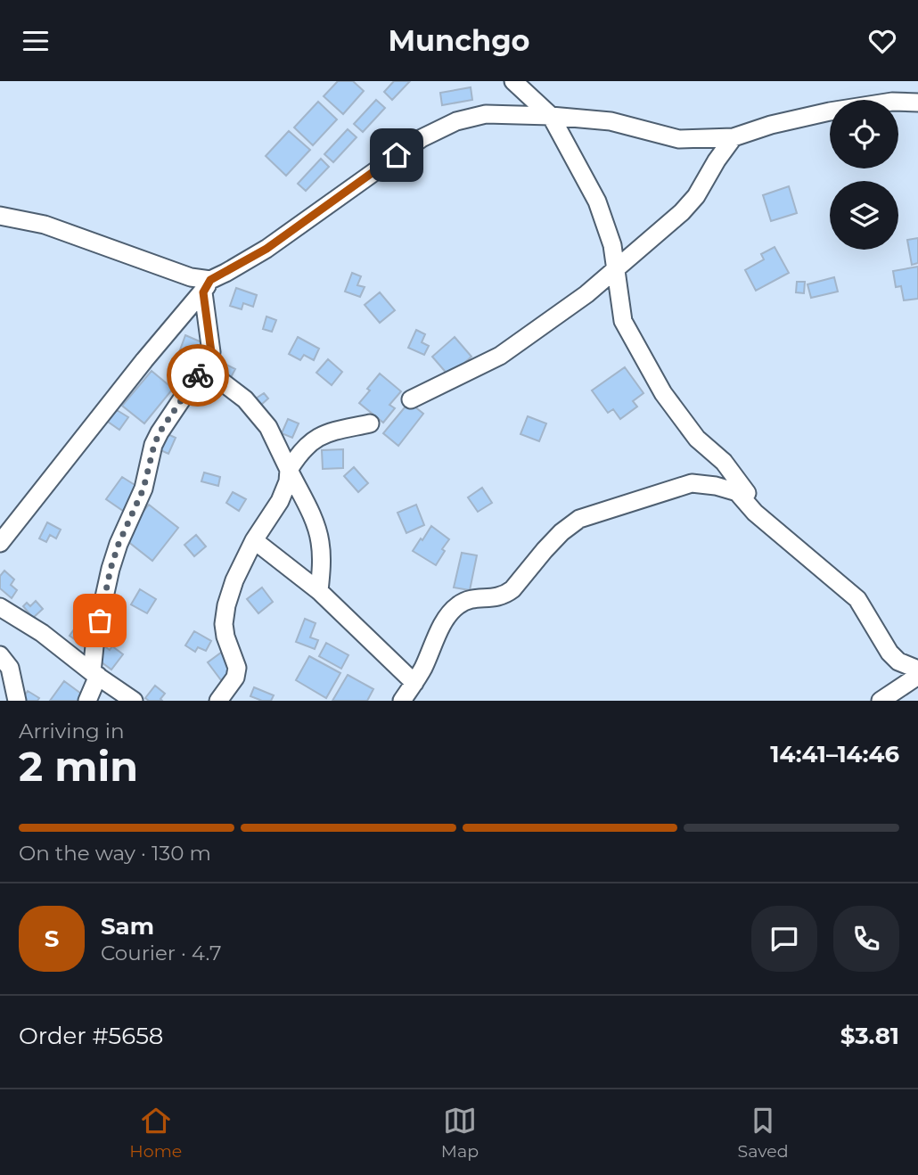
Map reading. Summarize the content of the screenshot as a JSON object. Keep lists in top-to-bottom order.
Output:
{
  "page": {
    "header": "Munchgo",
    "heading": ["2 min", "Arriving in", "14:41–14:46"],
    "panel": [
      "Sam",
      "Courier · 4.7",
      "Order #5658",
      "$3.81"
    ],
    "bar": "On the way · 130 m",
    "round": "S",
    "tabs": ["Home", "Map", "Saved"]
  }
}
